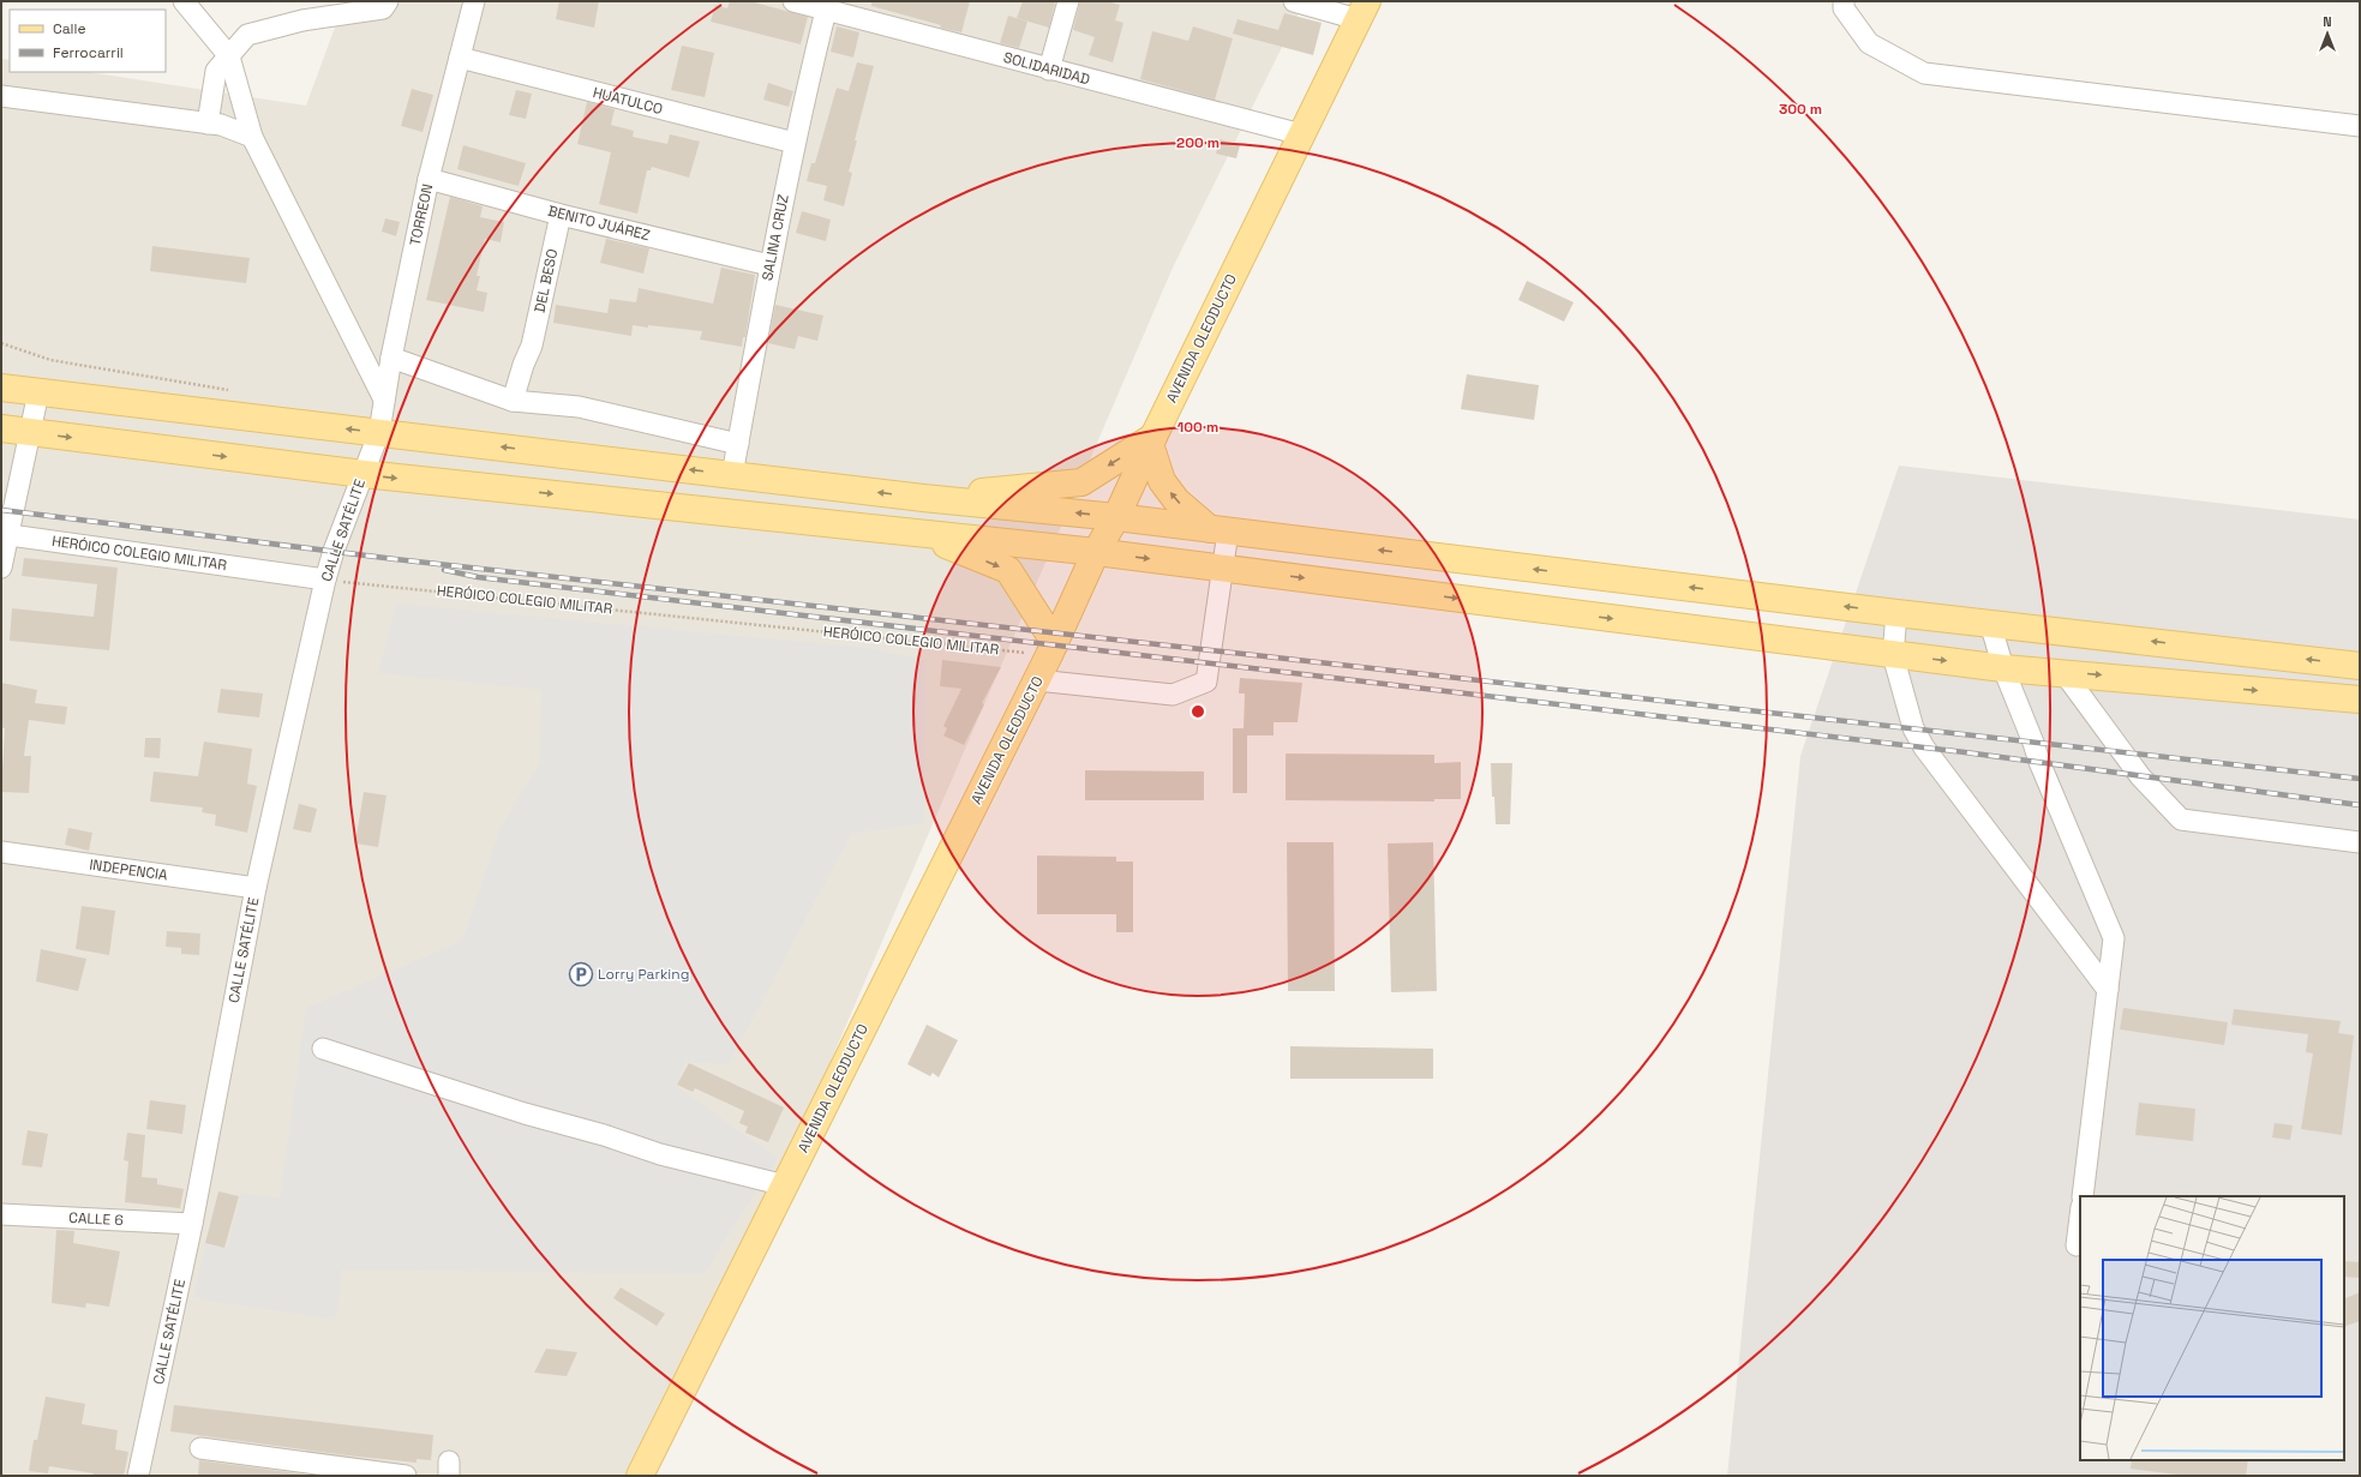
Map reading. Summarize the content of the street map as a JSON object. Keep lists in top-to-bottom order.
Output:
{
  "streets": {
    "main road": ["AVENIDA OLEODUCTO"],
    "street": [
      "SOLIDARIDAD",
      "HUATULCO",
      "TORREON",
      "BENITO JUÁREZ",
      "SALINA CRUZ",
      "DEL BESO",
      "CALLE SATÉLITE",
      "HERÓICO COLEGIO MILITAR",
      "INDEPENCIA",
      "CALLE 6"
    ]
  },
  "crossings": [
    ["SOLIDARIDAD", "SALINA CRUZ"],
    ["SOLIDARIDAD", "AVENIDA OLEODUCTO"],
    ["HUATULCO", "TORREON"],
    ["HUATULCO", "SALINA CRUZ"],
    ["TORREON", "BENITO JUÁREZ"],
    ["TORREON", "CALLE SATÉLITE"],
    ["BENITO JUÁREZ", "SALINA CRUZ"],
    ["BENITO JUÁREZ", "DEL BESO"],
    ["AVENIDA OLEODUCTO", "HERÓICO COLEGIO MILITAR"],
    ["CALLE SATÉLITE", "HERÓICO COLEGIO MILITAR"],
    ["CALLE SATÉLITE", "INDEPENCIA"],
    ["CALLE SATÉLITE", "CALLE 6"]
  ],
  "places": {
    "parking": ["Lorry Parking"]
  },
  "legend": ["Calle", "Ferrocarril"],
  "north": "top",
  "rings": ["300 m", "200 m", "100 m"]
}
